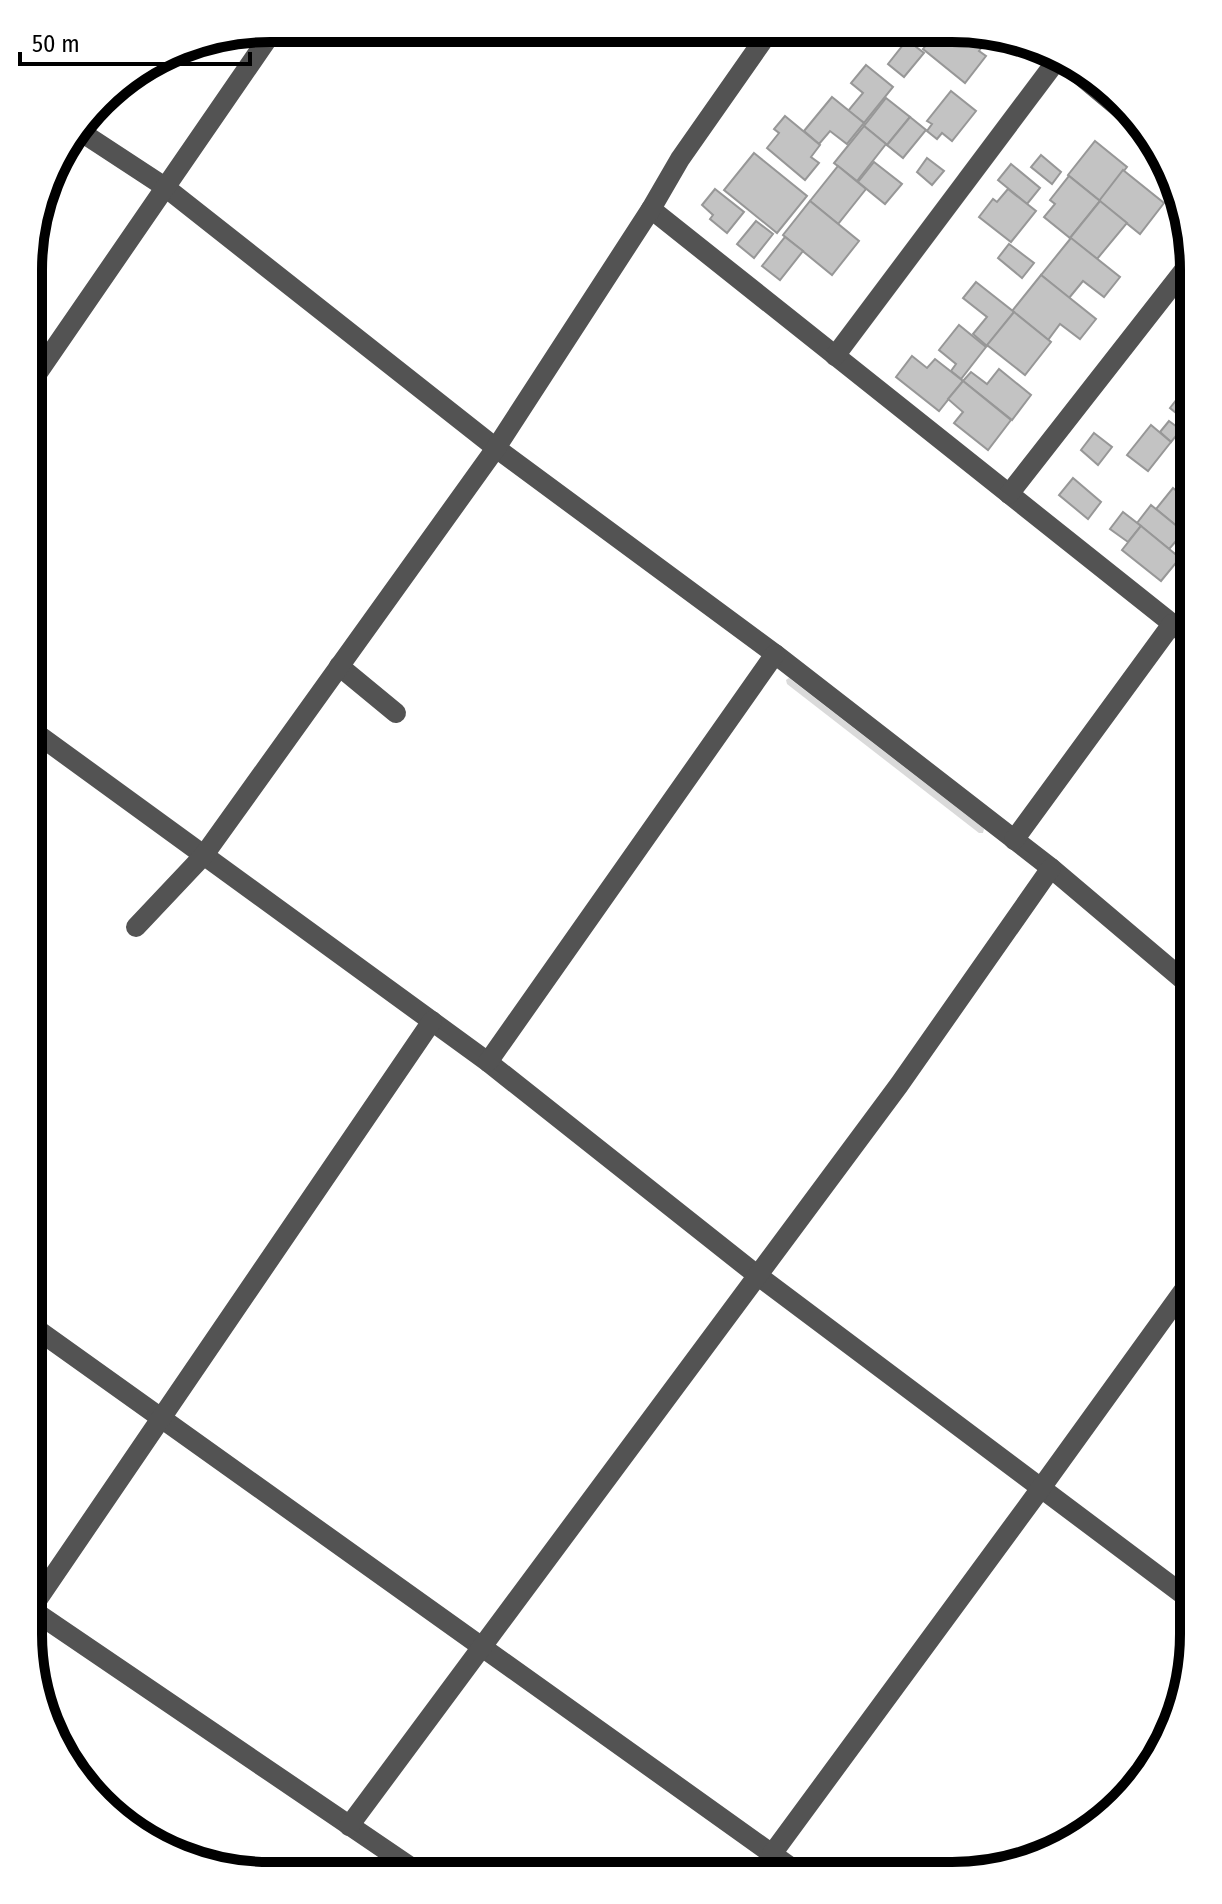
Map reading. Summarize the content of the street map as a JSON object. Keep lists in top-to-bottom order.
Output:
{
  "scale_bar": "50 m"
}
